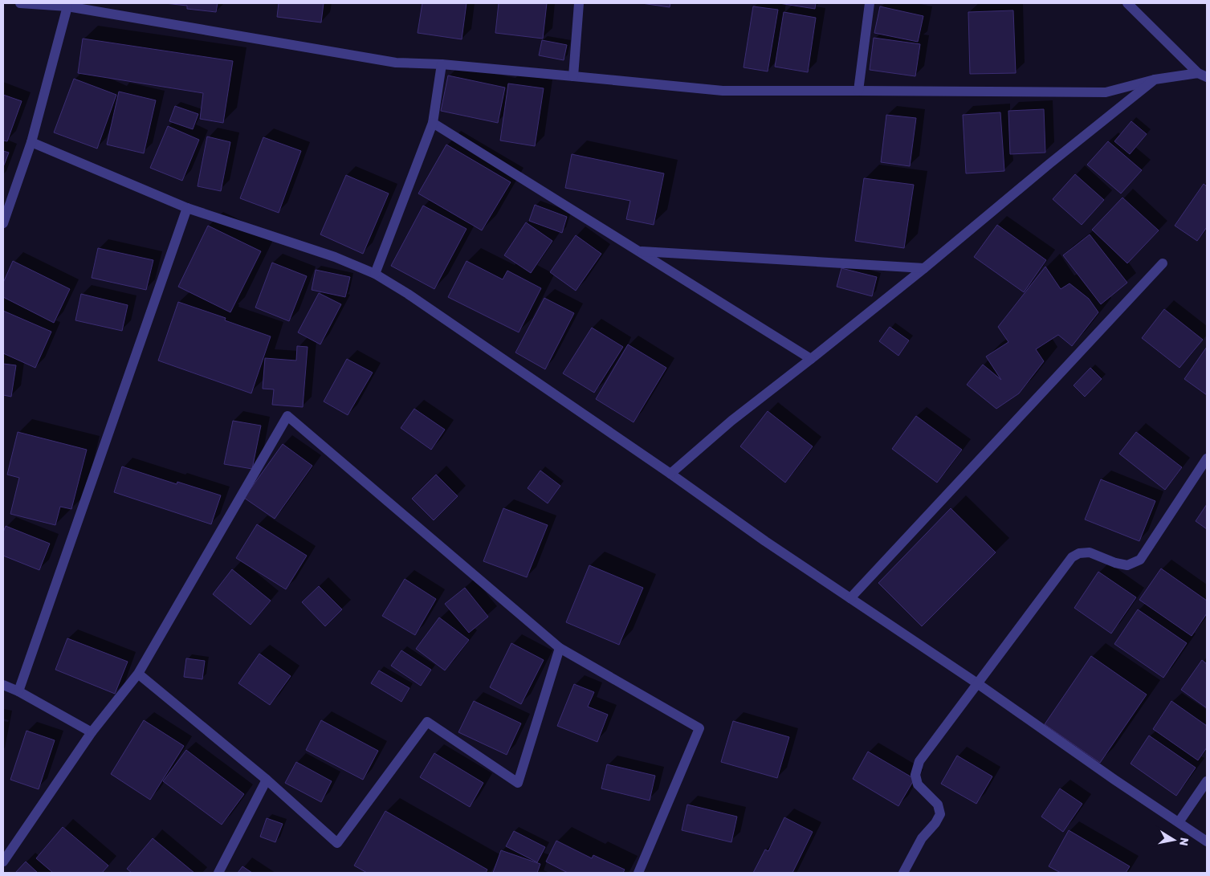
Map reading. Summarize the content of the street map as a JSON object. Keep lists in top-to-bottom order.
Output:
{
  "north": "right"
}
